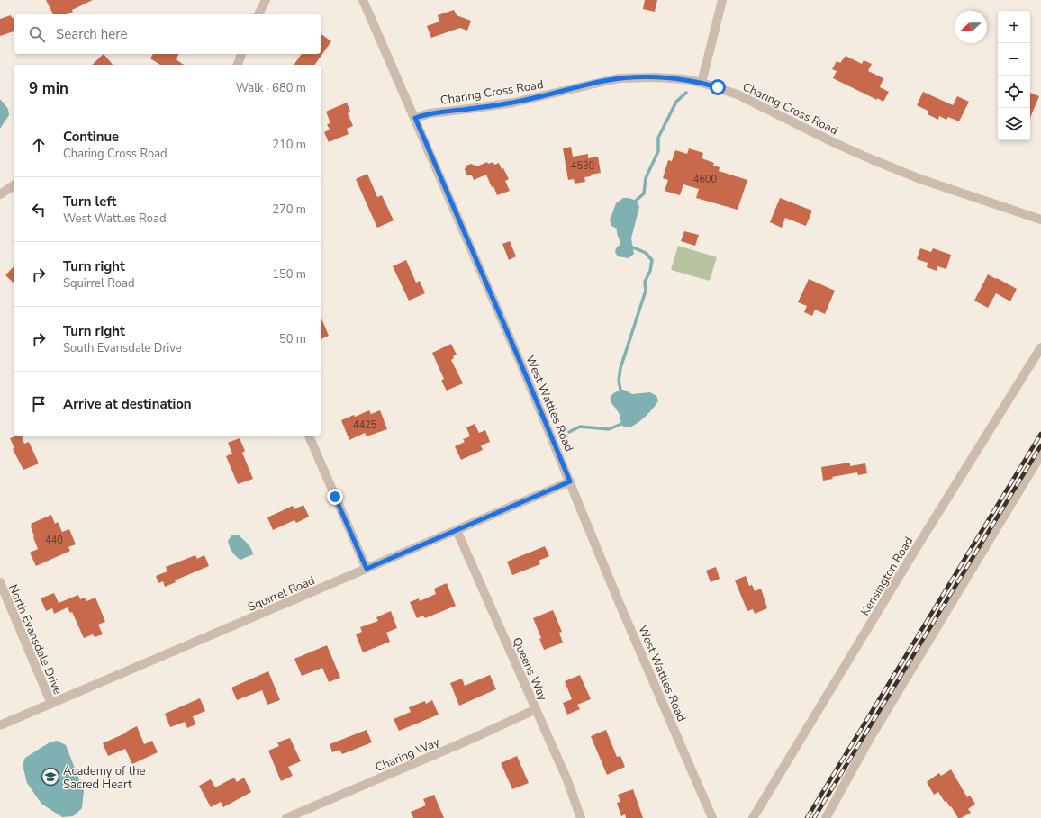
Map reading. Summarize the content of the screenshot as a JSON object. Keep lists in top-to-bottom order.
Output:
{
  "streets": {
    "street": [
      "Charing Cross Road",
      "West Wattles Road",
      "Kensington Road",
      "Squirrel Road",
      "North Evansdale Drive",
      "Queens Way",
      "Charing Way"
    ]
  },
  "crossings": [
    ["Charing Cross Road", "West Wattles Road"],
    ["West Wattles Road", "Squirrel Road"],
    ["Squirrel Road", "North Evansdale Drive"],
    ["Squirrel Road", "Queens Way"],
    ["Queens Way", "Charing Way"]
  ],
  "places": {
    "school or university": ["Academy of the Sacred Heart"]
  },
  "house_numbers": [
    "4530",
    "4600",
    "4425",
    "440"
  ],
  "north": "left",
  "page": {
    "map_buttons": ["+", "−"],
    "search": "Search here",
    "heading": ["9 min", "Walk · 680 m"],
    "list": [
      ["Continue", "Charing Cross Road", "210 m"],
      ["Turn left", "West Wattles Road", "270 m"],
      ["Turn right", "Squirrel Road", "150 m"],
      ["Turn right", "South Evansdale Drive", "50 m"],
      "Arrive at destination"
    ]
  }
}
